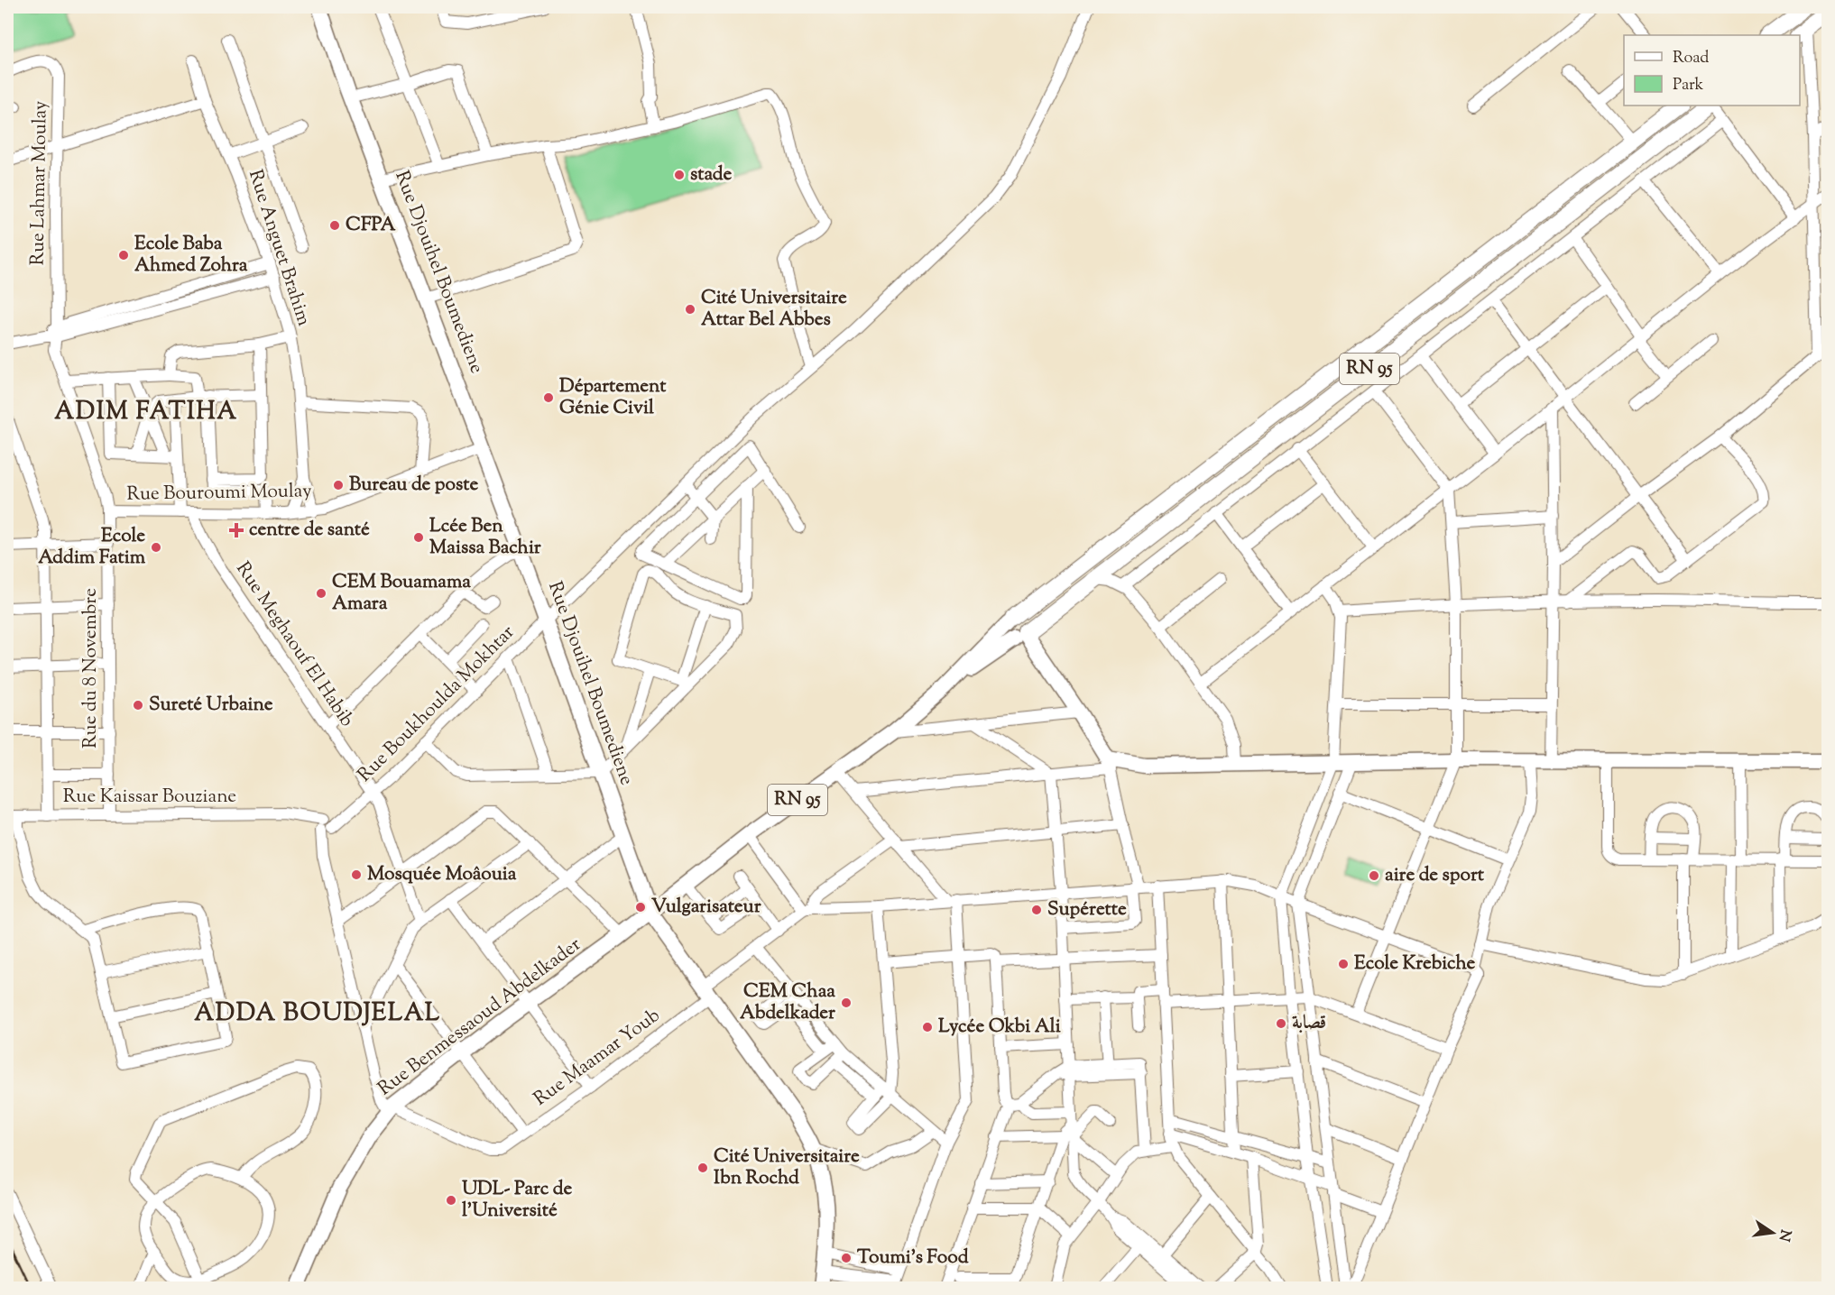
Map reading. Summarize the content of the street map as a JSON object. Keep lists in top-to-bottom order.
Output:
{
  "streets": {
    "highway": ["RN 95"],
    "main road": ["Rue Djouihel Boumediene", "Rue Benmessaoud Abdelkader"],
    "street": [
      "Rue Lahmar Moulay",
      "Rue Anguet Brahim",
      "Rue Bouroumi Moulay",
      "Rue Meghaouf El Habib",
      "Rue du 8 Novembre",
      "Rue Boukhoulda Mokhtar",
      "Rue Kaissar Bouziane",
      "Rue Maamar Youb"
    ]
  },
  "crossings": [
    ["Rue Lahmar Moulay", "Rue du 8 Novembre"],
    ["Rue Djouihel Boumediene", "RN 95"],
    ["Rue Djouihel Boumediene", "Rue Bouroumi Moulay"],
    ["Rue Djouihel Boumediene", "Rue Boukhoulda Mokhtar"],
    ["Rue Djouihel Boumediene", "Rue Benmessaoud Abdelkader"],
    ["Rue Djouihel Boumediene", "Rue Maamar Youb"],
    ["RN 95", "Rue Benmessaoud Abdelkader"],
    ["Rue Bouroumi Moulay", "Rue Meghaouf El Habib"],
    ["Rue Bouroumi Moulay", "Rue du 8 Novembre"],
    ["Rue Meghaouf El Habib", "Rue Boukhoulda Mokhtar"],
    ["Rue du 8 Novembre", "Rue Kaissar Bouziane"],
    ["Rue Boukhoulda Mokhtar", "Rue Kaissar Bouziane"],
    ["Rue Benmessaoud Abdelkader", "Rue Maamar Youb"]
  ],
  "districts": ["ADIM FATIHA", "ADDA BOUDJELAL"],
  "places": {
    "other": [
      "stade",
      "CFPA",
      "Ecole Baba Ahmed Zohra",
      "Cité Universitaire Attar Bel Abbes",
      "Département Génie Civil",
      "Bureau de poste",
      "Lcée Ben Maissa Bachir",
      "Ecole Addim Fatim",
      "CEM Bouamama Amara",
      "Sureté Urbaine",
      "Mosquée Moâouia",
      "aire de sport",
      "Vulgarisateur",
      "Supérette",
      "Ecole Krebiche",
      "CEM Chaa Abdelkader",
      "قصابة",
      "Lycée Okbi Ali",
      "Cité Universitaire Ibn Rochd",
      "UDL- Parc de l'Université",
      "Toumi's Food"
    ],
    "health": ["centre de santé"]
  },
  "legend": ["Road", "Park"],
  "north": "right"
}
